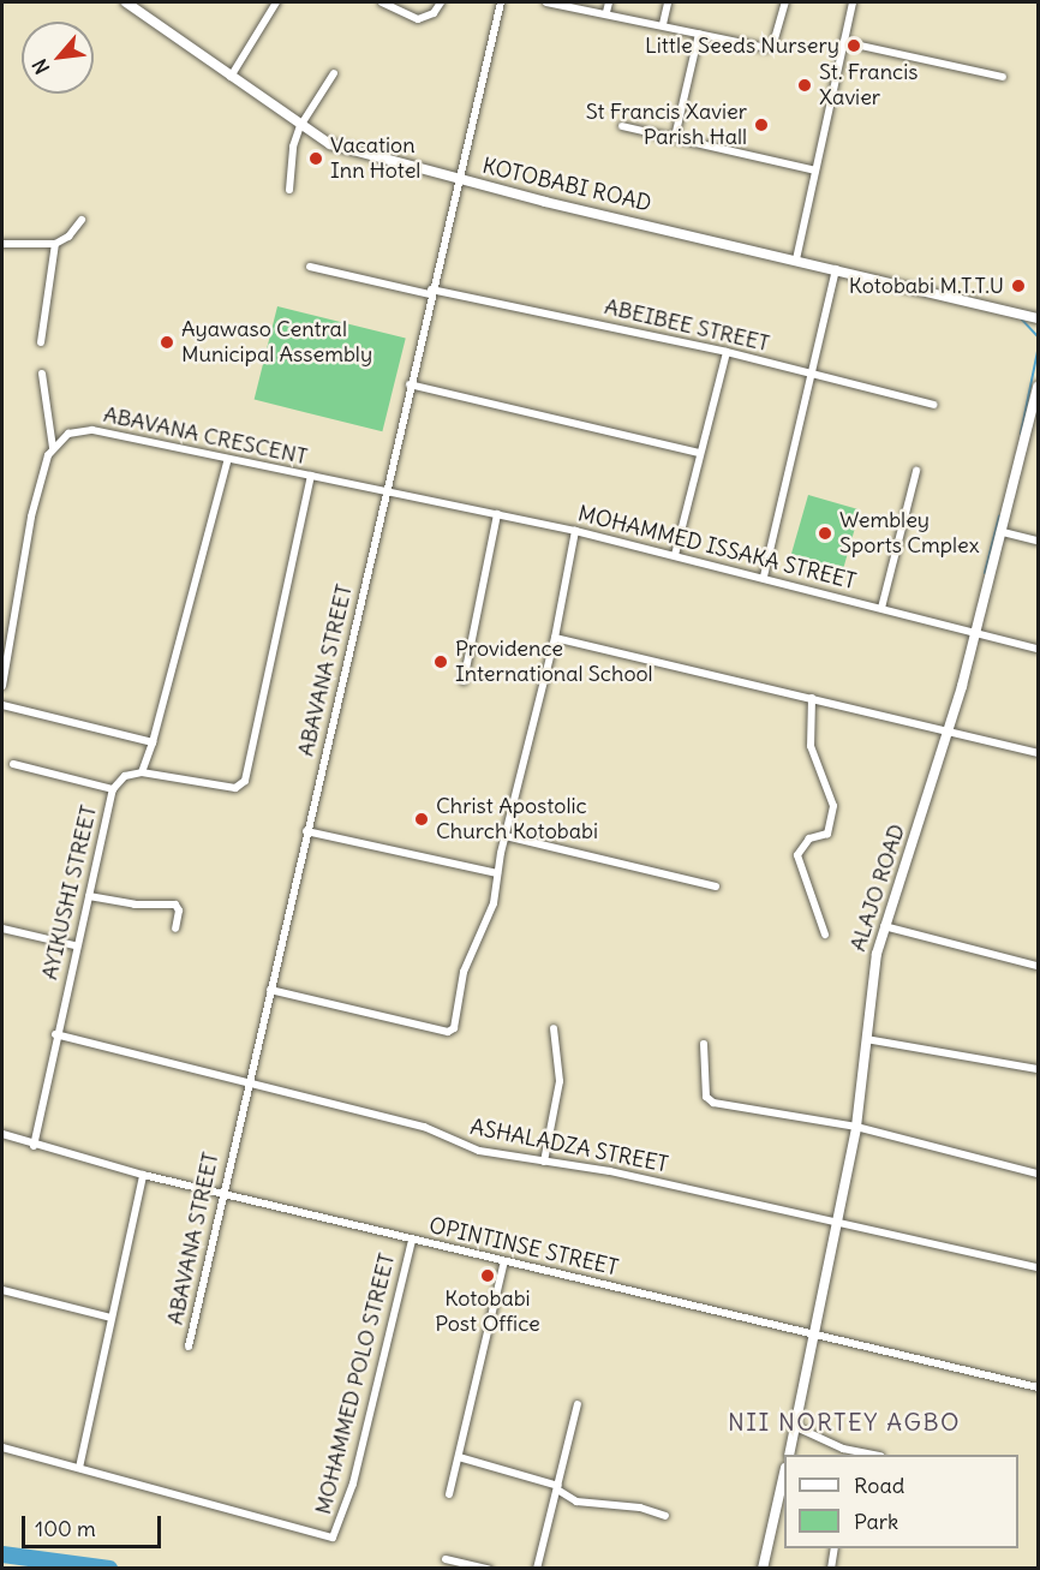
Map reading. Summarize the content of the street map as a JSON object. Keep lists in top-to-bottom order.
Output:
{
  "streets": {
    "street": [
      "KOTOBABI ROAD",
      "ABEIBEE STREET",
      "ABAVANA CRESCENT",
      "MOHAMMED ISSAKA STREET",
      "ABAVANA STREET",
      "ALAJO ROAD",
      "AYIKUSHI STREET",
      "ASHALADZA STREET",
      "OPINTINSE STREET",
      "MOHAMMED POLO STREET"
    ]
  },
  "crossings": [
    ["KOTOBABI ROAD", "ABAVANA STREET"],
    ["ABEIBEE STREET", "ABAVANA STREET"],
    ["ABAVANA CRESCENT", "MOHAMMED ISSAKA STREET"],
    ["ABAVANA CRESCENT", "ABAVANA STREET"],
    ["MOHAMMED ISSAKA STREET", "ABAVANA STREET"],
    ["MOHAMMED ISSAKA STREET", "ALAJO ROAD"],
    ["ABAVANA STREET", "ASHALADZA STREET"],
    ["ABAVANA STREET", "OPINTINSE STREET"],
    ["ALAJO ROAD", "ASHALADZA STREET"],
    ["ALAJO ROAD", "OPINTINSE STREET"],
    ["AYIKUSHI STREET", "ASHALADZA STREET"],
    ["AYIKUSHI STREET", "OPINTINSE STREET"],
    ["OPINTINSE STREET", "MOHAMMED POLO STREET"]
  ],
  "districts": ["NII NORTEY AGBO"],
  "places": [
    "Little Seeds Nursery",
    "St. Francis Xavier",
    "St Francis Xavier Parish Hall",
    "Vacation Inn Hotel",
    "Kotobabi M.T.T.U",
    "Ayawaso Central Municipal Assembly",
    "Wembley Sports Cmplex",
    "Providence International School",
    "Christ Apostolic Church Kotobabi",
    "Kotobabi Post Office"
  ],
  "legend": ["Road", "Park"],
  "scale_bar": "100 m",
  "north": "bottom left"
}
